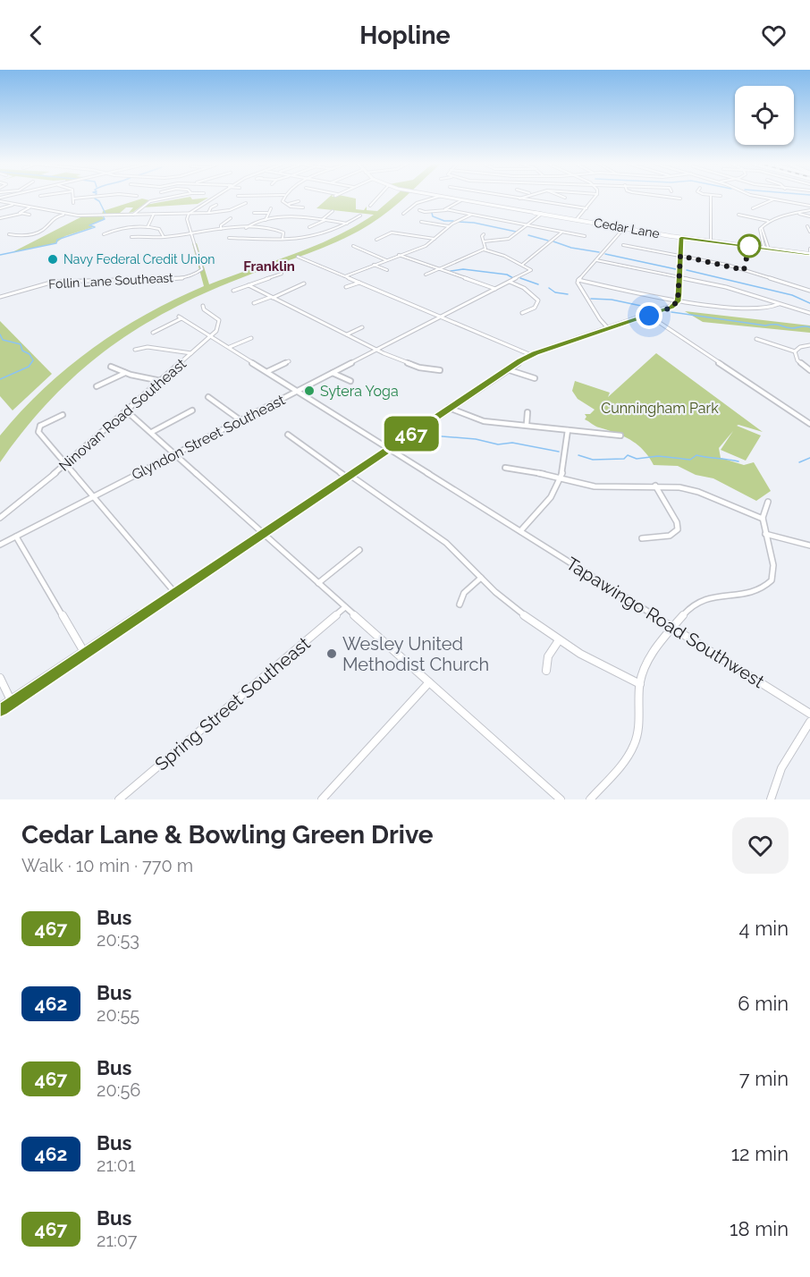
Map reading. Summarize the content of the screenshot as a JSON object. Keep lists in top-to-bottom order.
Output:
{
  "streets": {
    "main road": ["Cedar Lane"],
    "street": [
      "Follin Lane Southeast",
      "Ninovan Road Southeast",
      "Glyndon Street Southeast",
      "Tapawingo Road Southwest",
      "Spring Street Southeast"
    ]
  },
  "crossings": [
    ["Ninovan Road Southeast", "Tapawingo Road Southwest"],
    ["Glyndon Street Southeast", "Tapawingo Road Southwest"]
  ],
  "districts": ["Franklin"],
  "parks": ["Cunningham Park"],
  "places": ["Navy Federal Credit Union", "Sytera Yoga", "Wesley United Methodist Church"],
  "lines": ["bus line 467"],
  "page": {
    "header": "Hopline",
    "on_map": "467",
    "heading": ["Cedar Lane & Bowling Green Drive", "Walk · 10 min · 770 m"],
    "list": [
      {
        "mark": "467",
        "name": "Bus",
        "note": "20:53",
        "value": "4 min"
      },
      {
        "mark": "462",
        "name": "Bus",
        "note": "20:55",
        "value": "6 min"
      },
      {
        "mark": "467",
        "name": "Bus",
        "note": "20:56",
        "value": "7 min"
      },
      {
        "mark": "462",
        "name": "Bus",
        "note": "21:01",
        "value": "12 min"
      },
      {
        "mark": "467",
        "name": "Bus",
        "note": "21:07",
        "value": "18 min"
      }
    ]
  }
}
